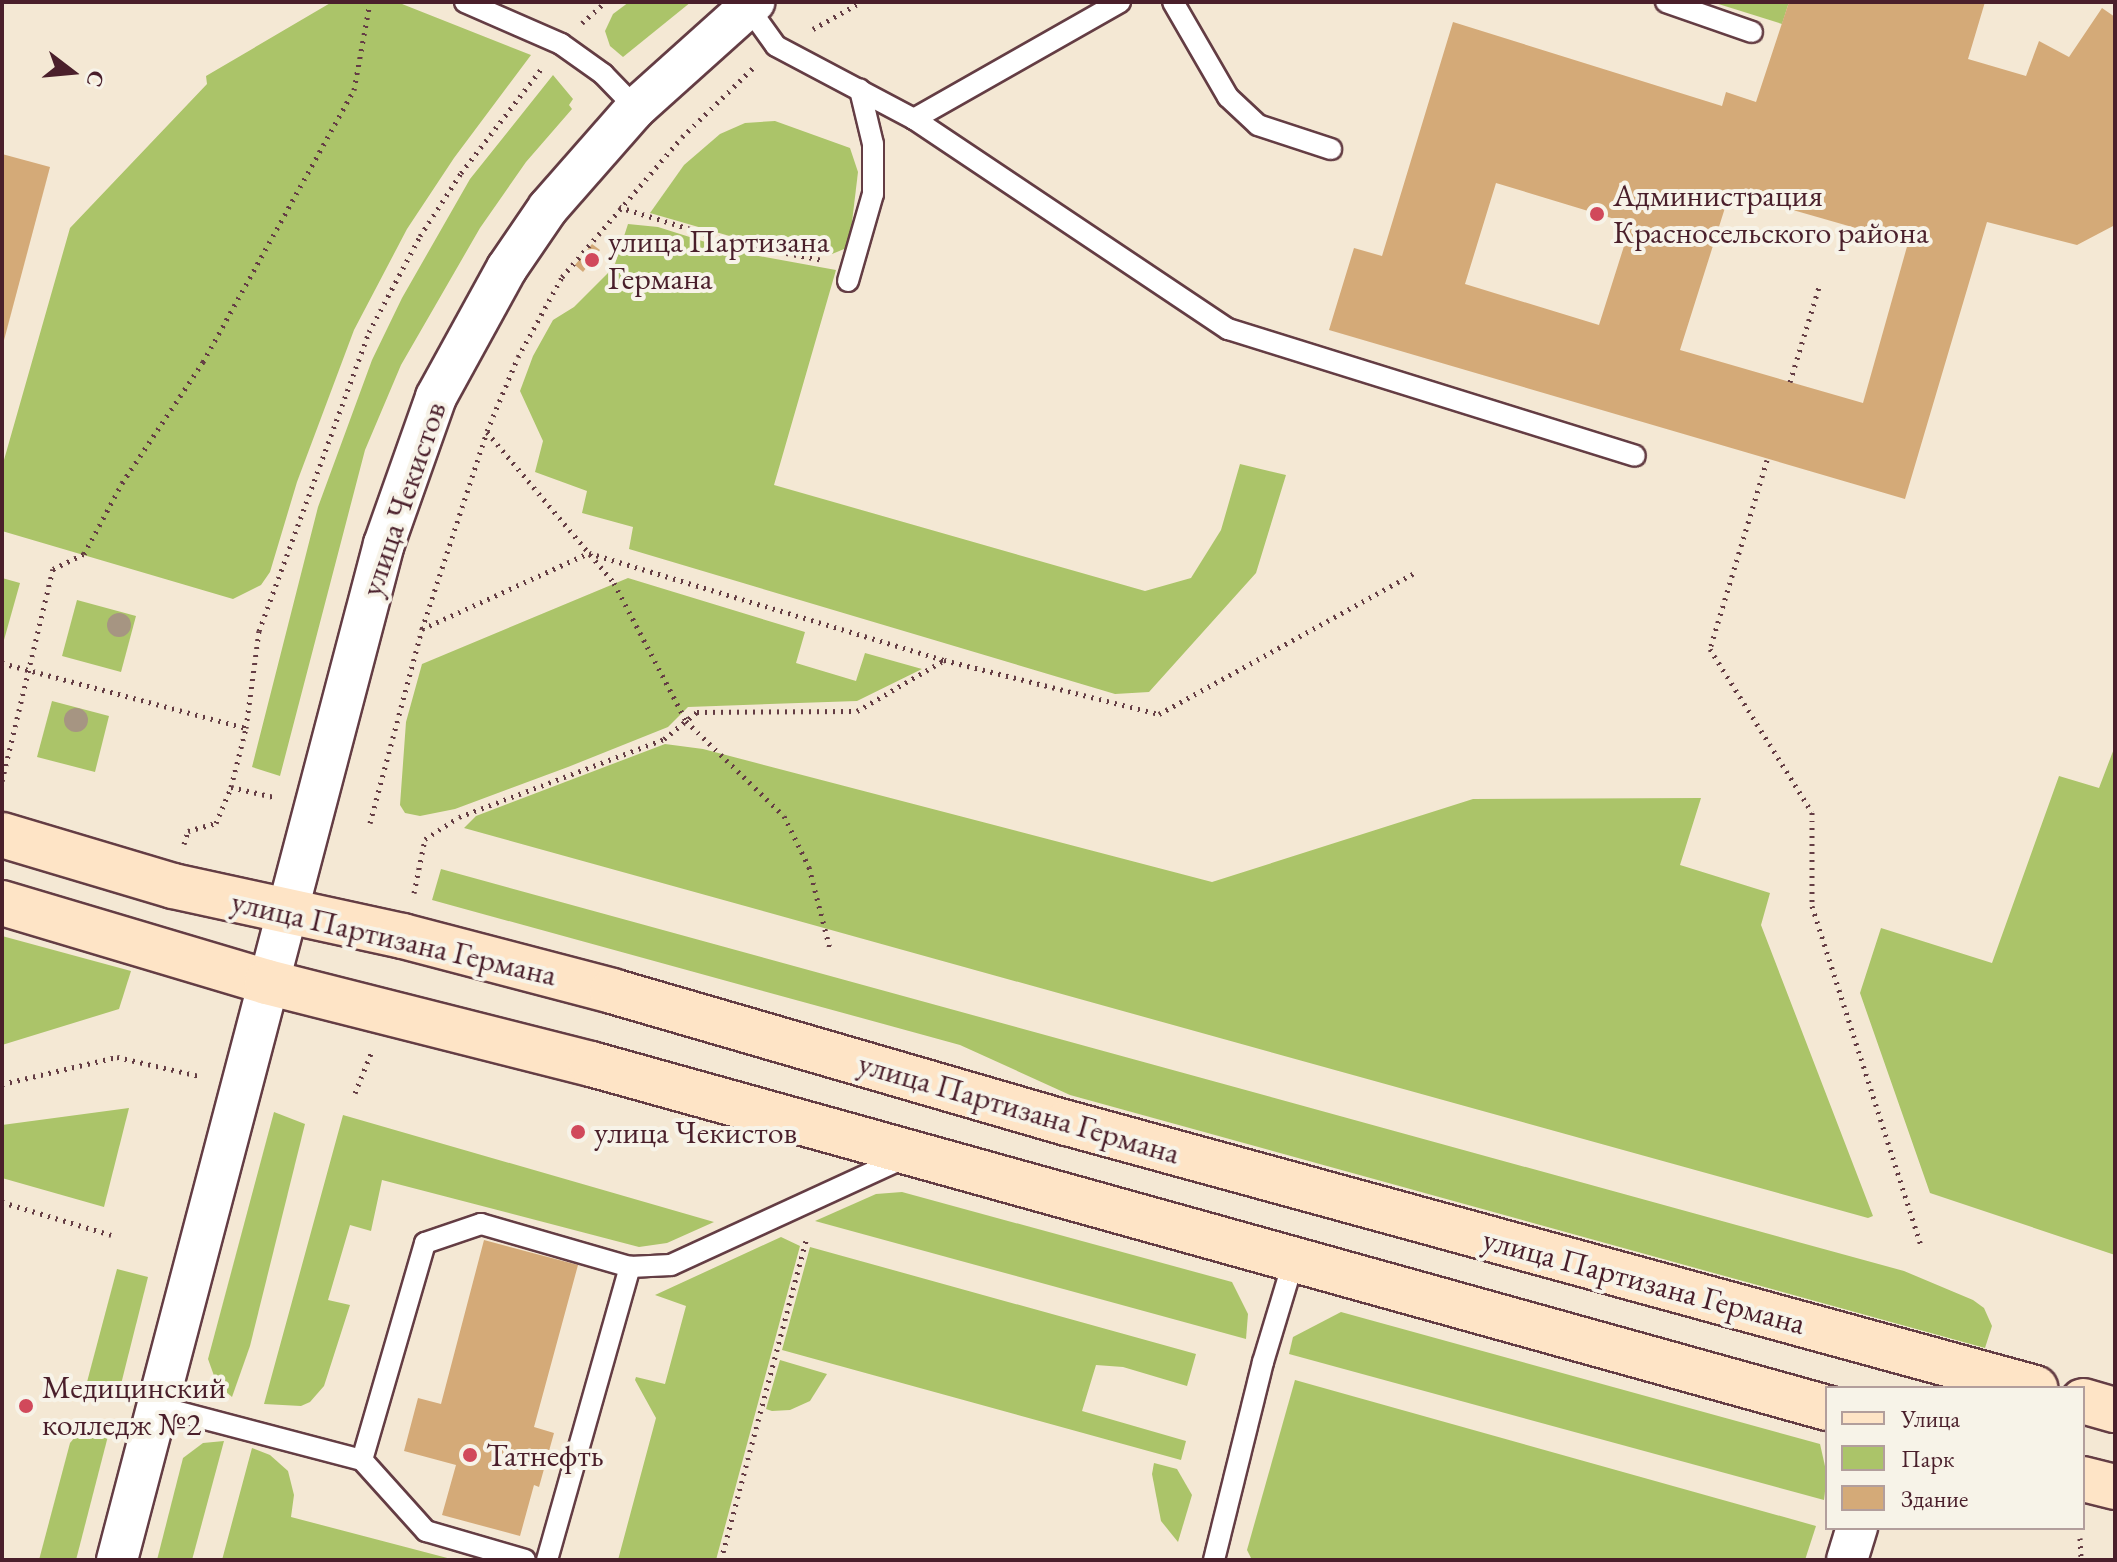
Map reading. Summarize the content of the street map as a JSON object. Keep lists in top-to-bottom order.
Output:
{
  "streets": {
    "main road": ["улица Партизана Германа"],
    "street": ["улица Чекистов"]
  },
  "crossings": [
    ["улица Чекистов", "улица Партизана Германа"]
  ],
  "places": [
    "Администрация Красносельского района",
    "улица Партизана Германа",
    "улица Чекистов",
    "Медицинский колледж №2",
    "Татнефть"
  ],
  "legend": ["Улица", "Парк", "Здание"],
  "north": "right"
}
